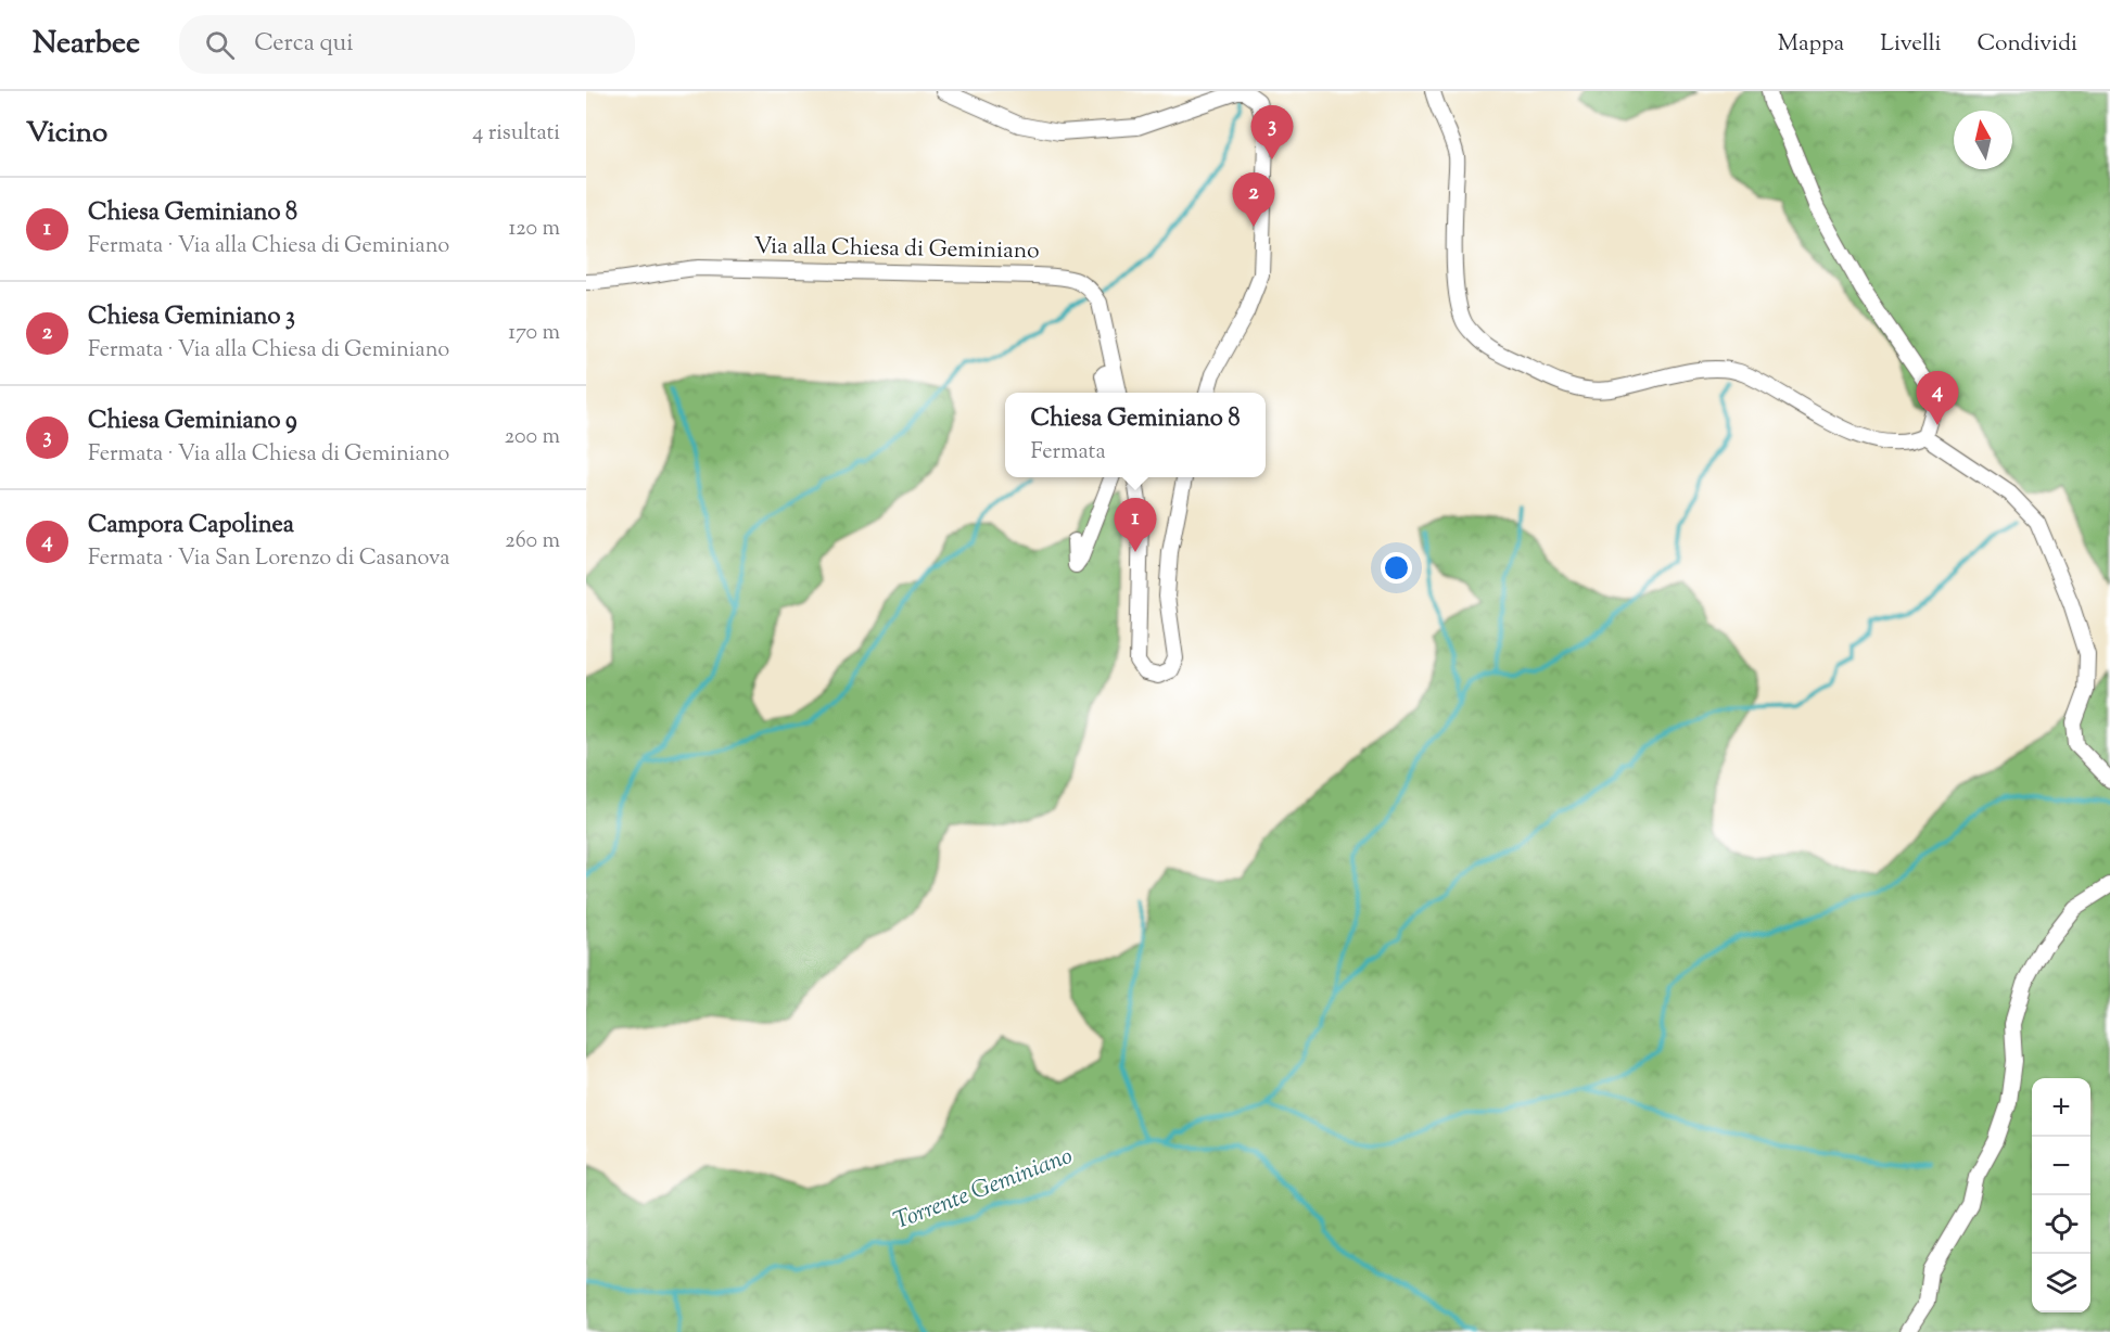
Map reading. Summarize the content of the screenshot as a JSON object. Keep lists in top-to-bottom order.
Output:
{
  "streets": {
    "street": ["Via alla Chiesa di Geminiano"]
  },
  "water": ["Torrente Geminiano"],
  "north": "top",
  "page": {
    "header": "Nearbee",
    "search": "Cerca qui",
    "nav": ["Mappa", "Livelli", "Condividi"],
    "heading": ["Vicino", "4 risultati"],
    "pins": [
      "3",
      "2",
      "4",
      "1"
    ],
    "list": [
      {
        "mark": "1",
        "name": "Chiesa Geminiano 8",
        "note": "Fermata · Via alla Chiesa di Geminiano",
        "value": "120 m"
      },
      {
        "mark": "2",
        "name": "Chiesa Geminiano 3",
        "note": "Fermata · Via alla Chiesa di Geminiano",
        "value": "170 m"
      },
      {
        "mark": "3",
        "name": "Chiesa Geminiano 9",
        "note": "Fermata · Via alla Chiesa di Geminiano",
        "value": "200 m"
      },
      {
        "mark": "4",
        "name": "Campora Capolinea",
        "note": "Fermata · Via San Lorenzo di Casanova",
        "value": "260 m"
      }
    ],
    "popup": ["Chiesa Geminiano 8", "Fermata"],
    "map_buttons": ["+", "−"]
  }
}
